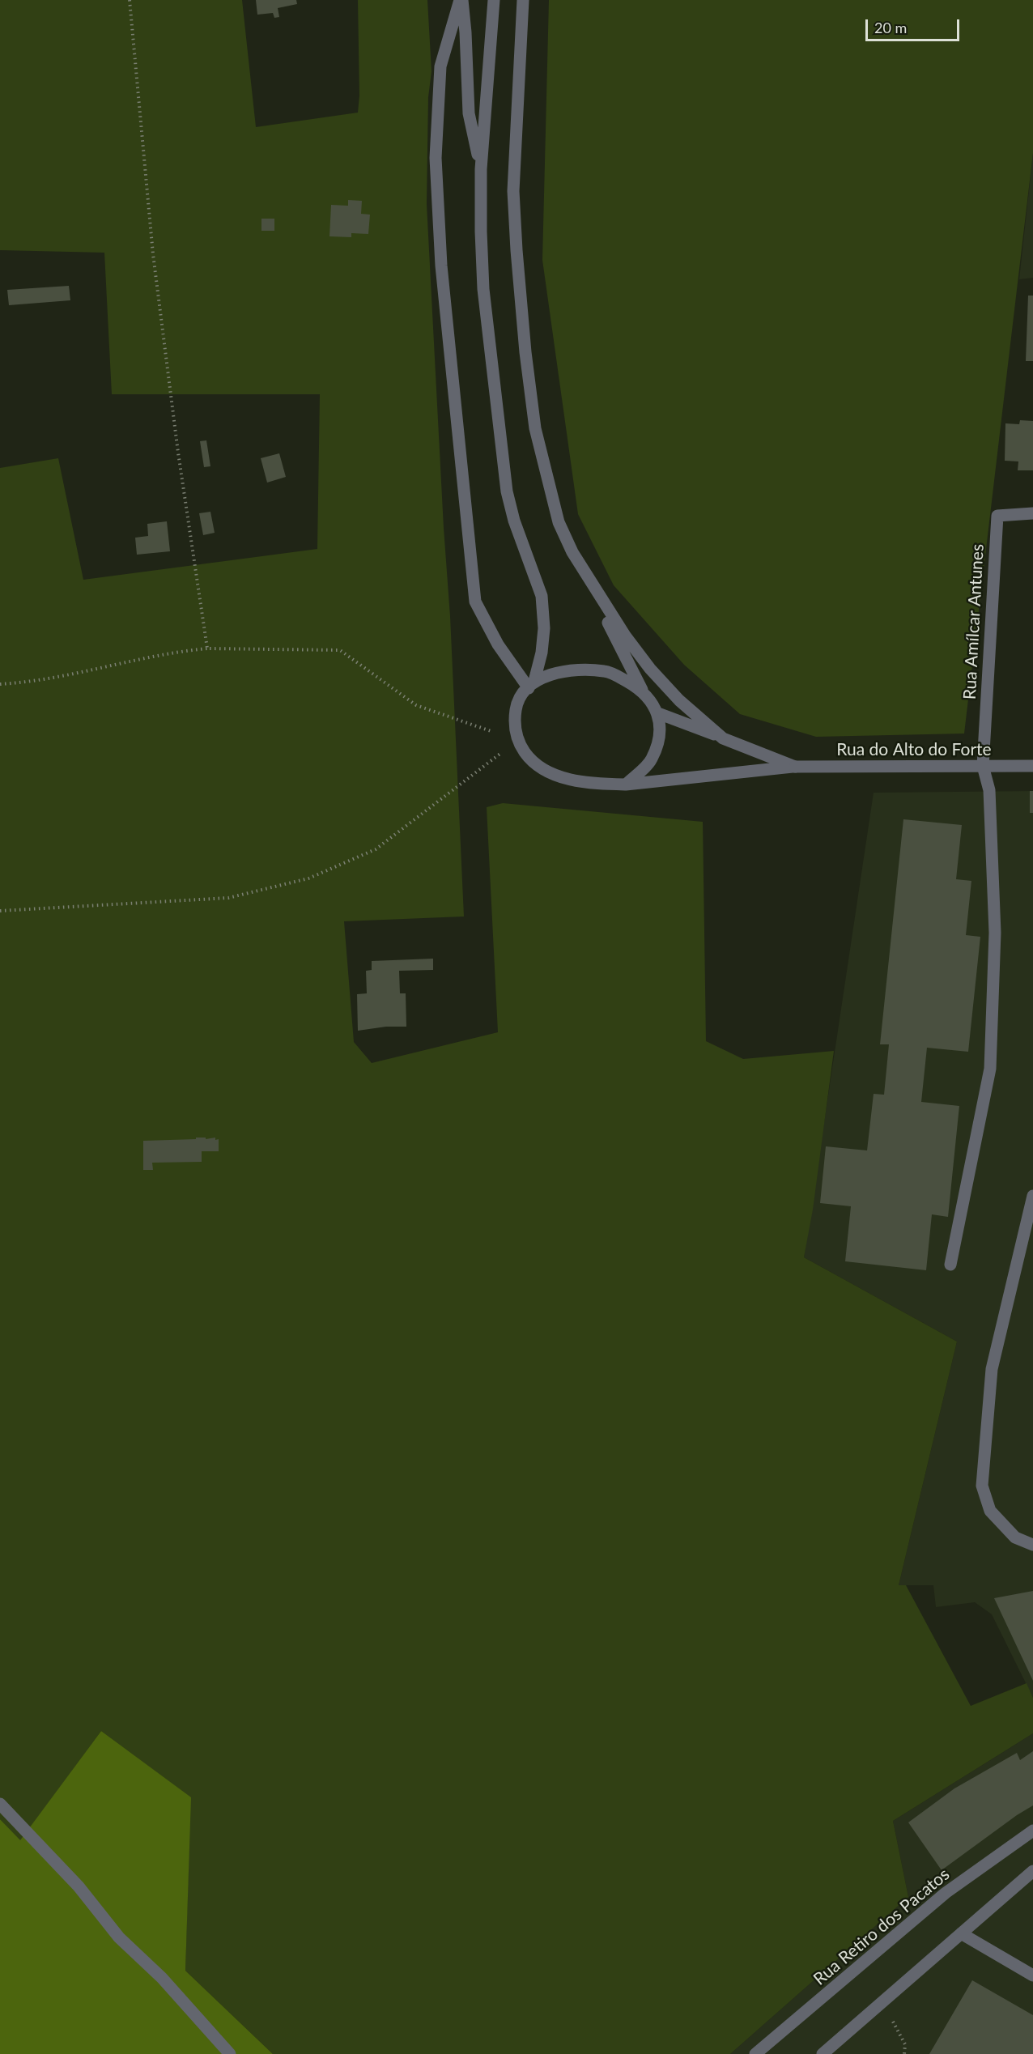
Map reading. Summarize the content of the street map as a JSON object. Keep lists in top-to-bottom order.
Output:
{
  "streets": {
    "street": ["Rua Amílcar Antunes", "Rua do Alto do Forte", "Rua Retiro dos Pacatos"]
  },
  "crossings": [
    ["Rua Amílcar Antunes", "Rua do Alto do Forte"]
  ],
  "scale_bar": "20 m"
}
